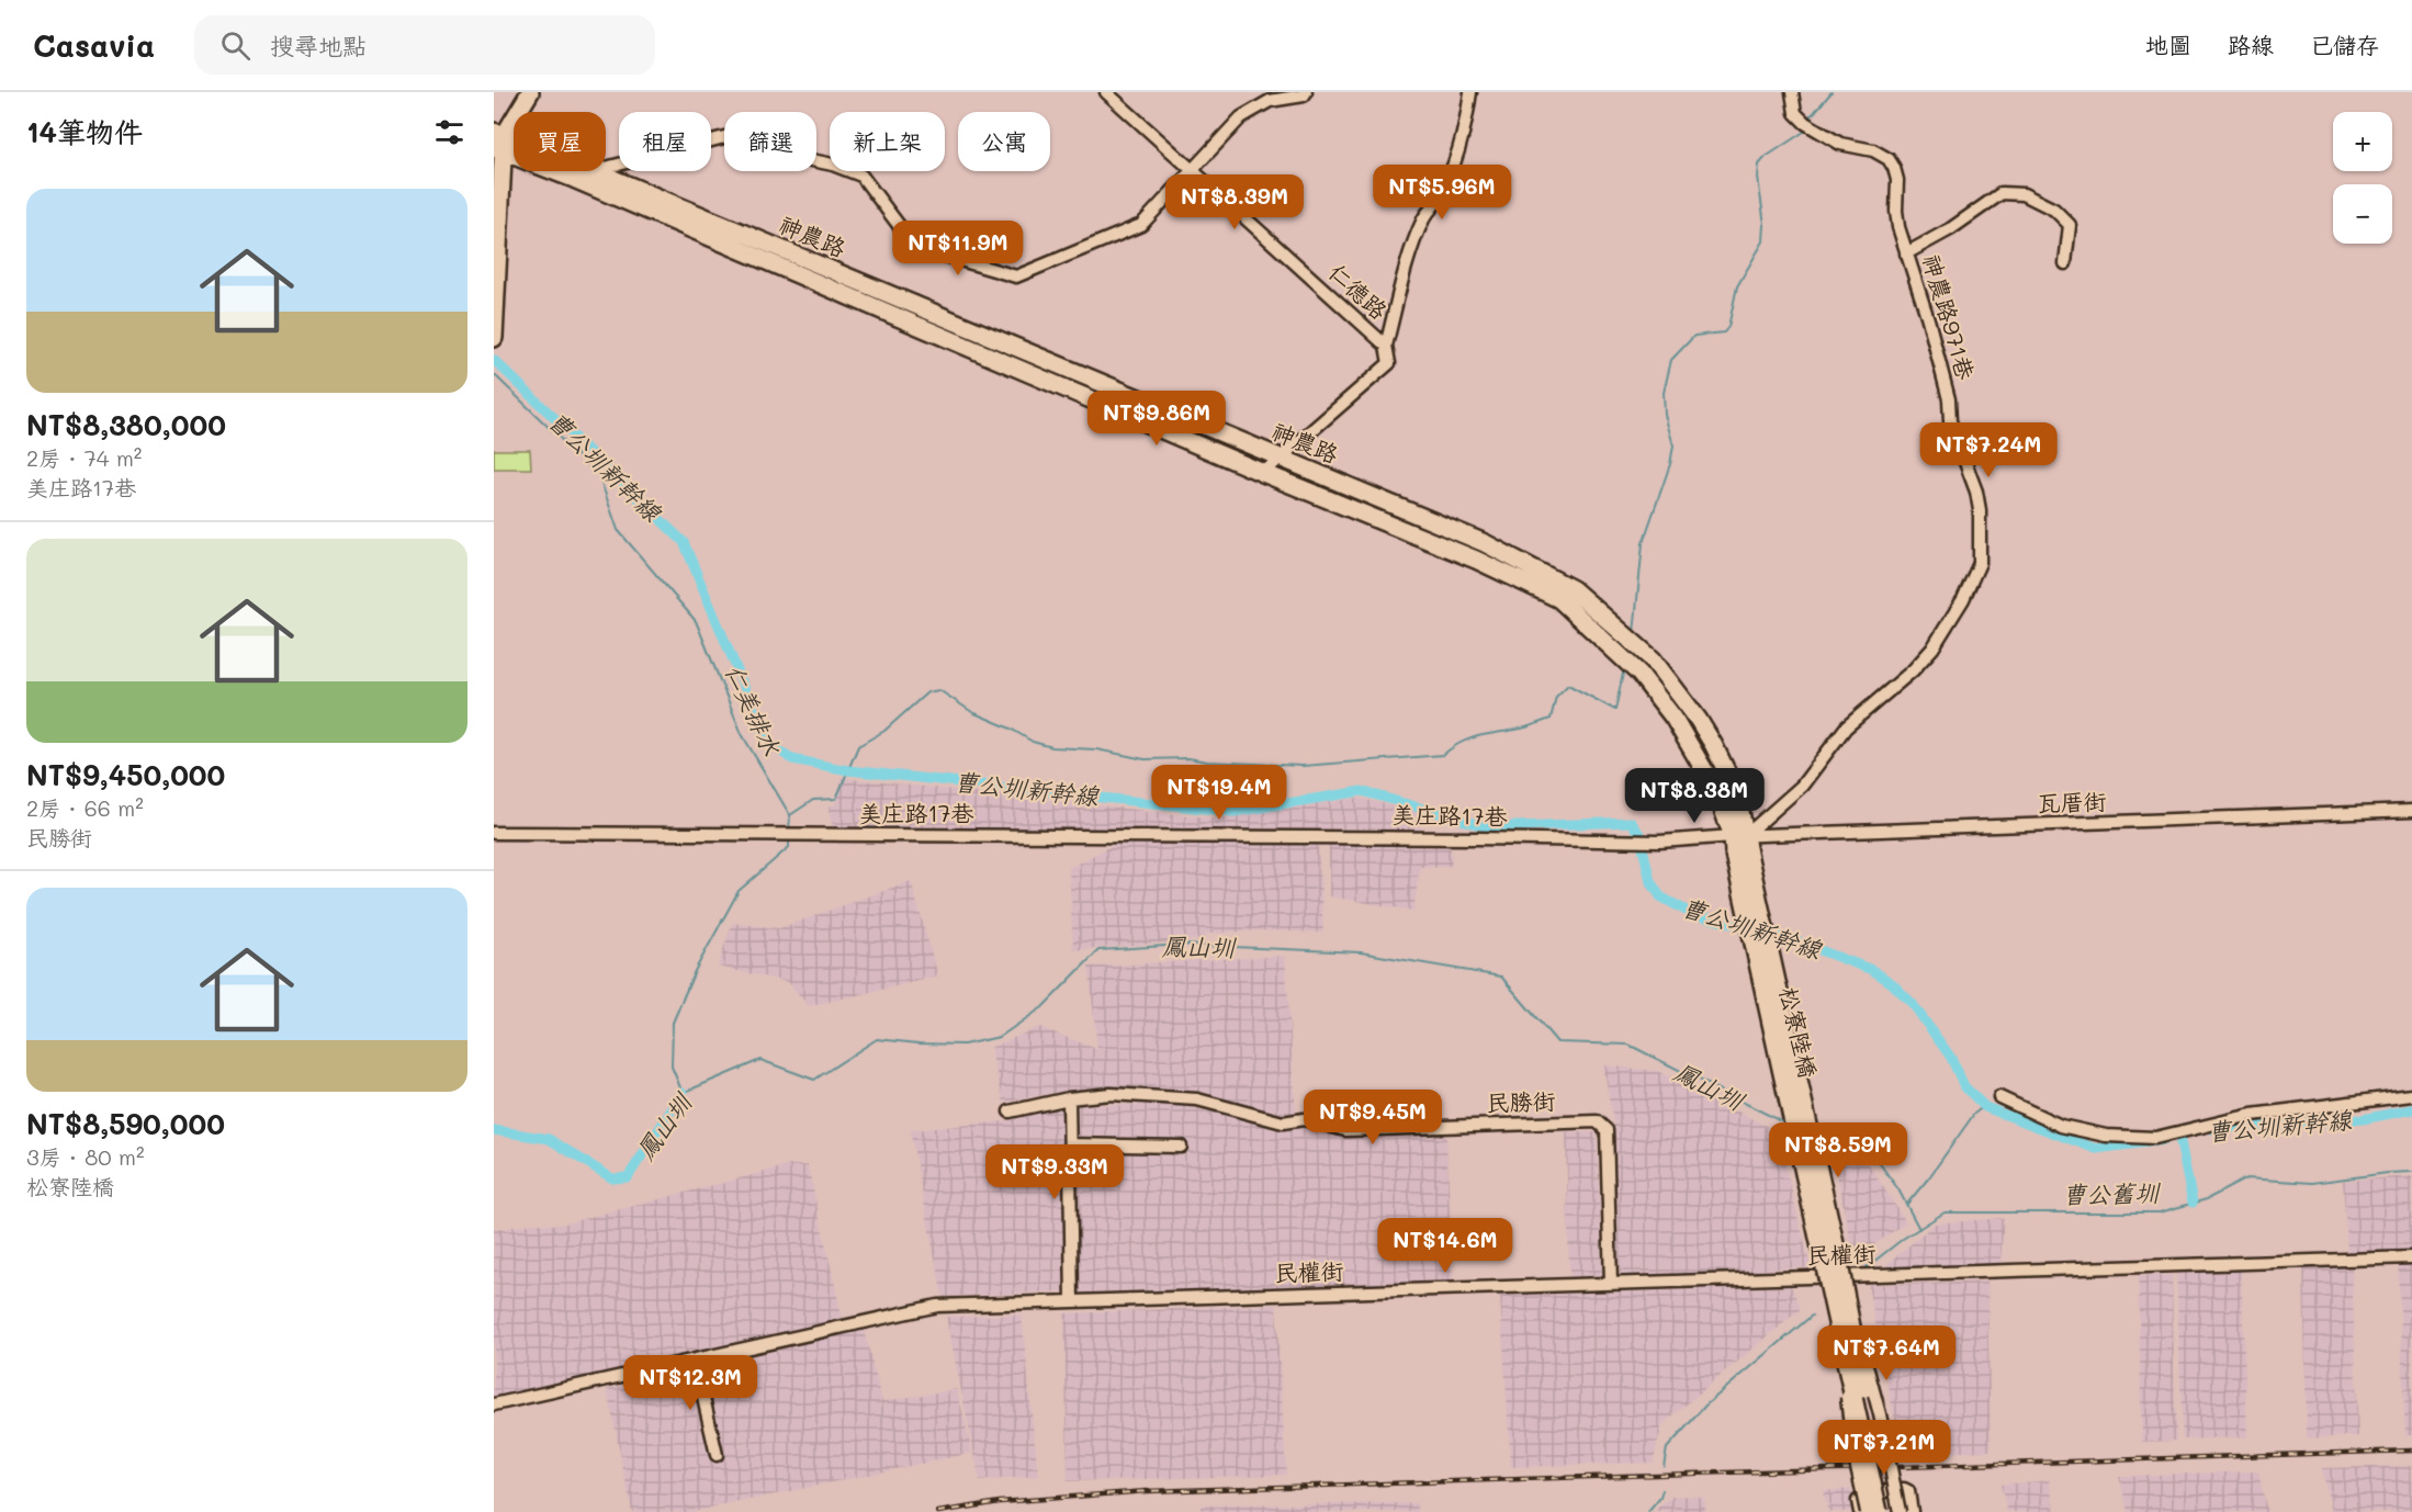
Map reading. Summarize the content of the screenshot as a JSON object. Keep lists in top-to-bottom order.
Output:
{
  "streets": {
    "street": [
      "神農路",
      "仁德路",
      "神農路971巷",
      "瓦厝街",
      "美庄路17巷",
      "松寮陸橋",
      "民勝街",
      "民權街"
    ]
  },
  "crossings": [
    ["神農路", "仁德路"],
    ["神農路", "神農路971巷"],
    ["神農路", "瓦厝街"],
    ["神農路", "美庄路17巷"],
    ["神農路", "松寮陸橋"],
    ["神農路971巷", "瓦厝街"],
    ["神農路971巷", "美庄路17巷"],
    ["瓦厝街", "美庄路17巷"],
    ["民勝街", "民權街"]
  ],
  "water": [
    "曹公圳新幹線",
    "仁美排水",
    "鳳山圳",
    "曹公舊圳"
  ],
  "page": {
    "header": "Casavia",
    "search": "搜尋地點",
    "nav": ["地圖", "路線", "已儲存"],
    "heading": "14筆物件",
    "map_buttons": ["+", "−"],
    "chip": [
      "買屋",
      "租屋",
      "篩選",
      "新上架",
      "公寓"
    ],
    "price": [
      "NT$5.96M",
      "NT$8.39M",
      "NT$11.9M",
      "NT$9.86M",
      "NT$7.24M",
      "NT$19.4M",
      "NT$8.38M",
      "NT$9.45M",
      "NT$8.59M",
      "NT$9.33M",
      "NT$14.6M",
      "NT$7.64M",
      "NT$12.3M",
      "NT$7.21M"
    ],
    "list": [
      {
        "name": "NT$8,380,000",
        "note": "2房 · 74 m² · 美庄路17巷"
      },
      {
        "name": "NT$9,450,000",
        "note": "2房 · 66 m² · 民勝街"
      },
      {
        "name": "NT$8,590,000",
        "note": "3房 · 80 m² · 松寮陸橋"
      }
    ]
  }
}
